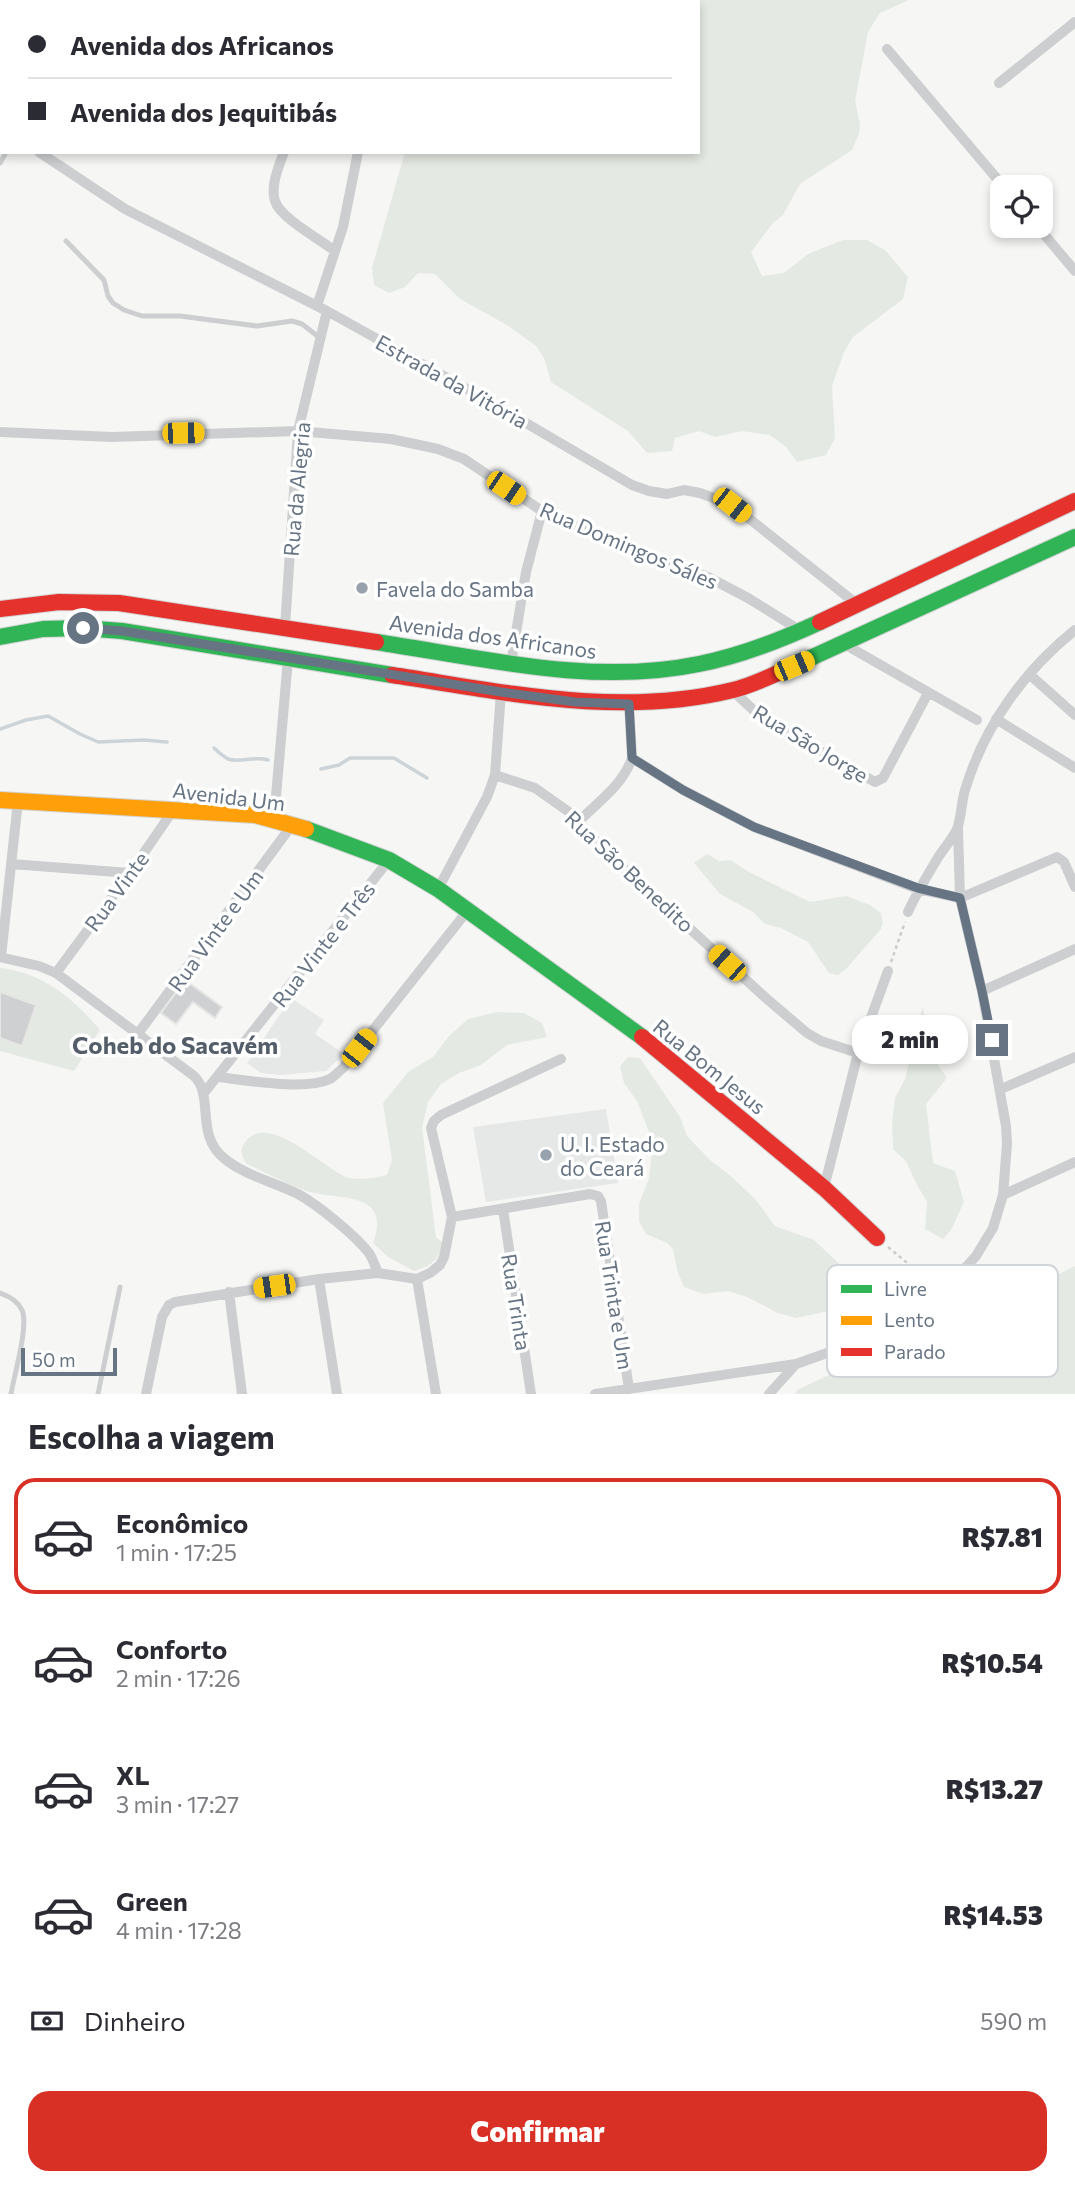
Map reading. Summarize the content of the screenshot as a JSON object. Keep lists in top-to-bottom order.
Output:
{
  "streets": {
    "main road": ["Avenida dos Africanos", "Avenida Um", "Rua Bom Jesus"],
    "street": [
      "Estrada da Vitória",
      "Rua da Alegria",
      "Rua Domingos Sáles",
      "Rua São Jorge",
      "Rua São Benedito",
      "Rua Vinte",
      "Rua Vinte e Um",
      "Rua Vinte e Três",
      "Rua Trinta e Um",
      "Rua Trinta"
    ]
  },
  "crossings": [
    ["Estrada da Vitória", "Rua da Alegria"],
    ["Estrada da Vitória", "Avenida dos Africanos"],
    ["Rua da Alegria", "Rua Domingos Sáles"],
    ["Rua da Alegria", "Avenida dos Africanos"],
    ["Rua Domingos Sáles", "Avenida dos Africanos"],
    ["Avenida Um", "Rua Vinte"],
    ["Avenida Um", "Rua Vinte e Um"],
    ["Avenida Um", "Rua Vinte e Três"],
    ["Avenida Um", "Rua Bom Jesus"],
    ["Rua Trinta e Um", "Rua Trinta"]
  ],
  "districts": ["Coheb do Sacavém"],
  "places": ["Favela do Samba", "U. I. Estado do Ceará"],
  "legend": ["Livre", "Lento", "Parado"],
  "scale_bar": "50 m",
  "page": {
    "banner": ["Avenida dos Africanos", "Avenida dos Jequitibás"],
    "bubble": "2 min",
    "scale": "50 m",
    "heading": "Escolha a viagem",
    "list": [
      {
        "name": "Econômico",
        "note": "1 min · 17:25",
        "value": "R$7.81"
      },
      {
        "name": "Conforto",
        "note": "2 min · 17:26",
        "value": "R$10.54"
      },
      {
        "name": "XL",
        "note": "3 min · 17:27",
        "value": "R$13.27"
      },
      {
        "name": "Green",
        "note": "4 min · 17:28",
        "value": "R$14.53"
      }
    ],
    "pay": ["Dinheiro", "590 m"],
    "buttons": "Confirmar"
  }
}
